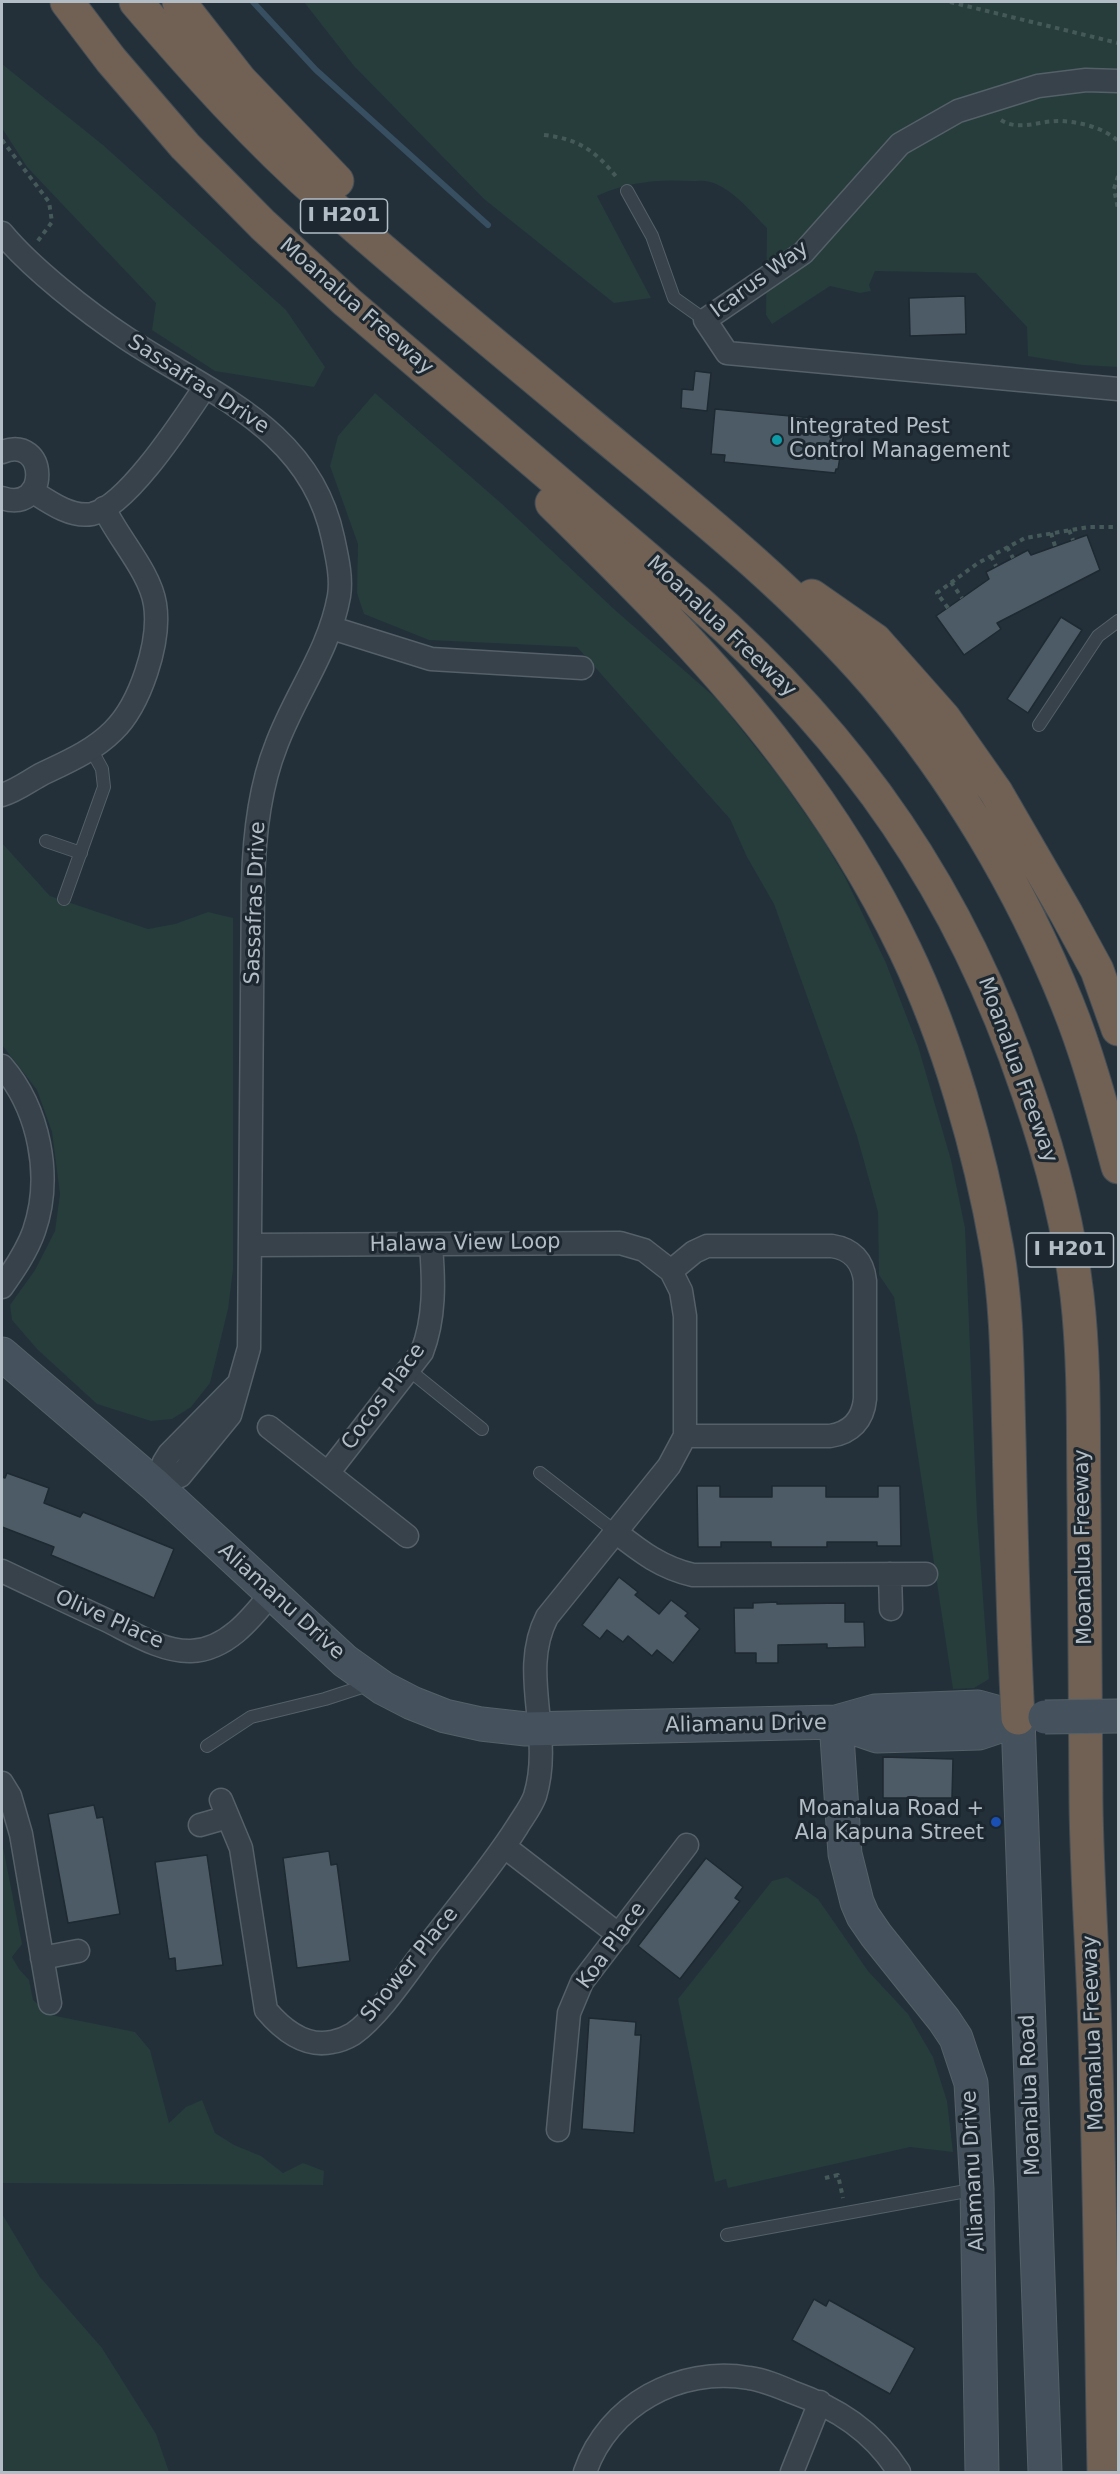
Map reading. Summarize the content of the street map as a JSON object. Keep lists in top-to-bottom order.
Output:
{
  "streets": {
    "highway": ["I H201", "Moanalua Freeway"],
    "street": [
      "Icarus Way",
      "Sassafras Drive",
      "Halawa View Loop",
      "Cocos Place",
      "Aliamanu Drive",
      "Olive Place",
      "Koa Place",
      "Shower Place",
      "Moanalua Road"
    ]
  },
  "crossings": [
    ["Sassafras Drive", "Halawa View Loop"],
    ["Sassafras Drive", "Aliamanu Drive"],
    ["Halawa View Loop", "Cocos Place"],
    ["Halawa View Loop", "Aliamanu Drive"],
    ["Halawa View Loop", "Shower Place"],
    ["Aliamanu Drive", "Olive Place"],
    ["Aliamanu Drive", "Shower Place"]
  ],
  "places": ["Integrated Pest Control Management", "Moanalua Road + Ala Kapuna Street"]
}
